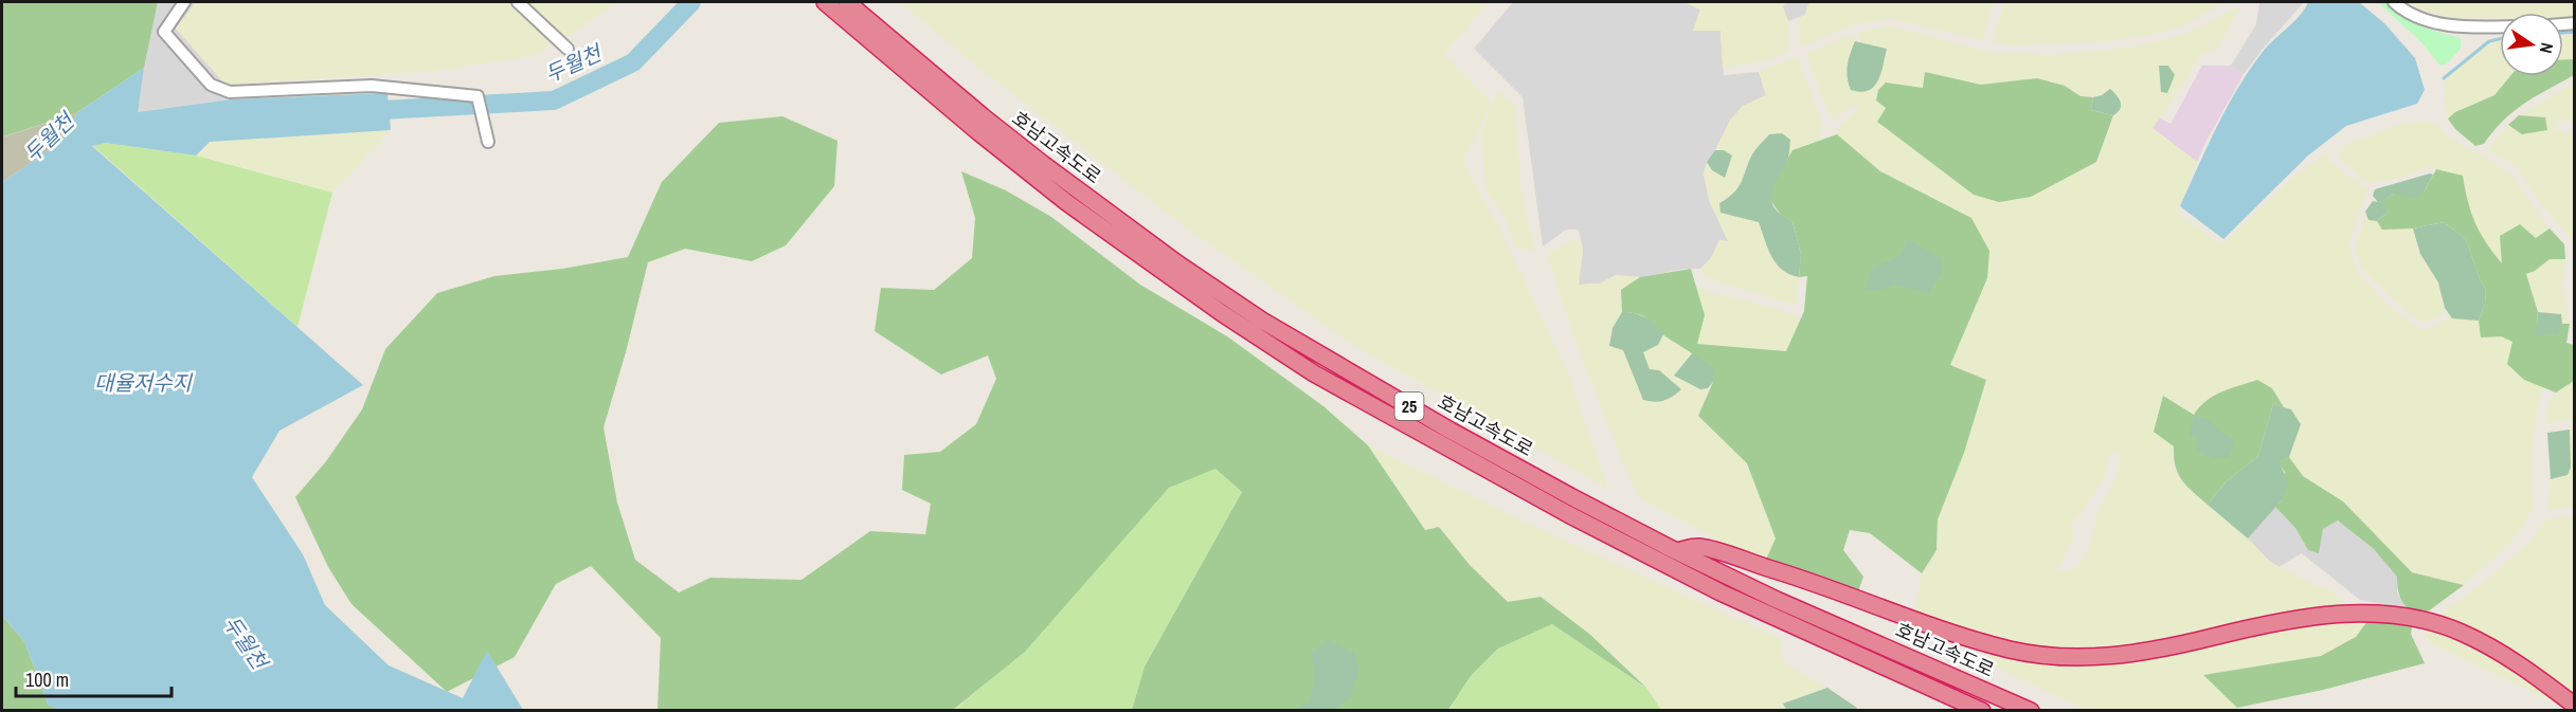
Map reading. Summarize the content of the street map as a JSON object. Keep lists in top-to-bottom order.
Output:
{
  "streets": {
    "highway": ["호남고속도로", "25"]
  },
  "water": ["두월천", "대율저수지"],
  "scale_bar": "100 m",
  "north": "right"
}
